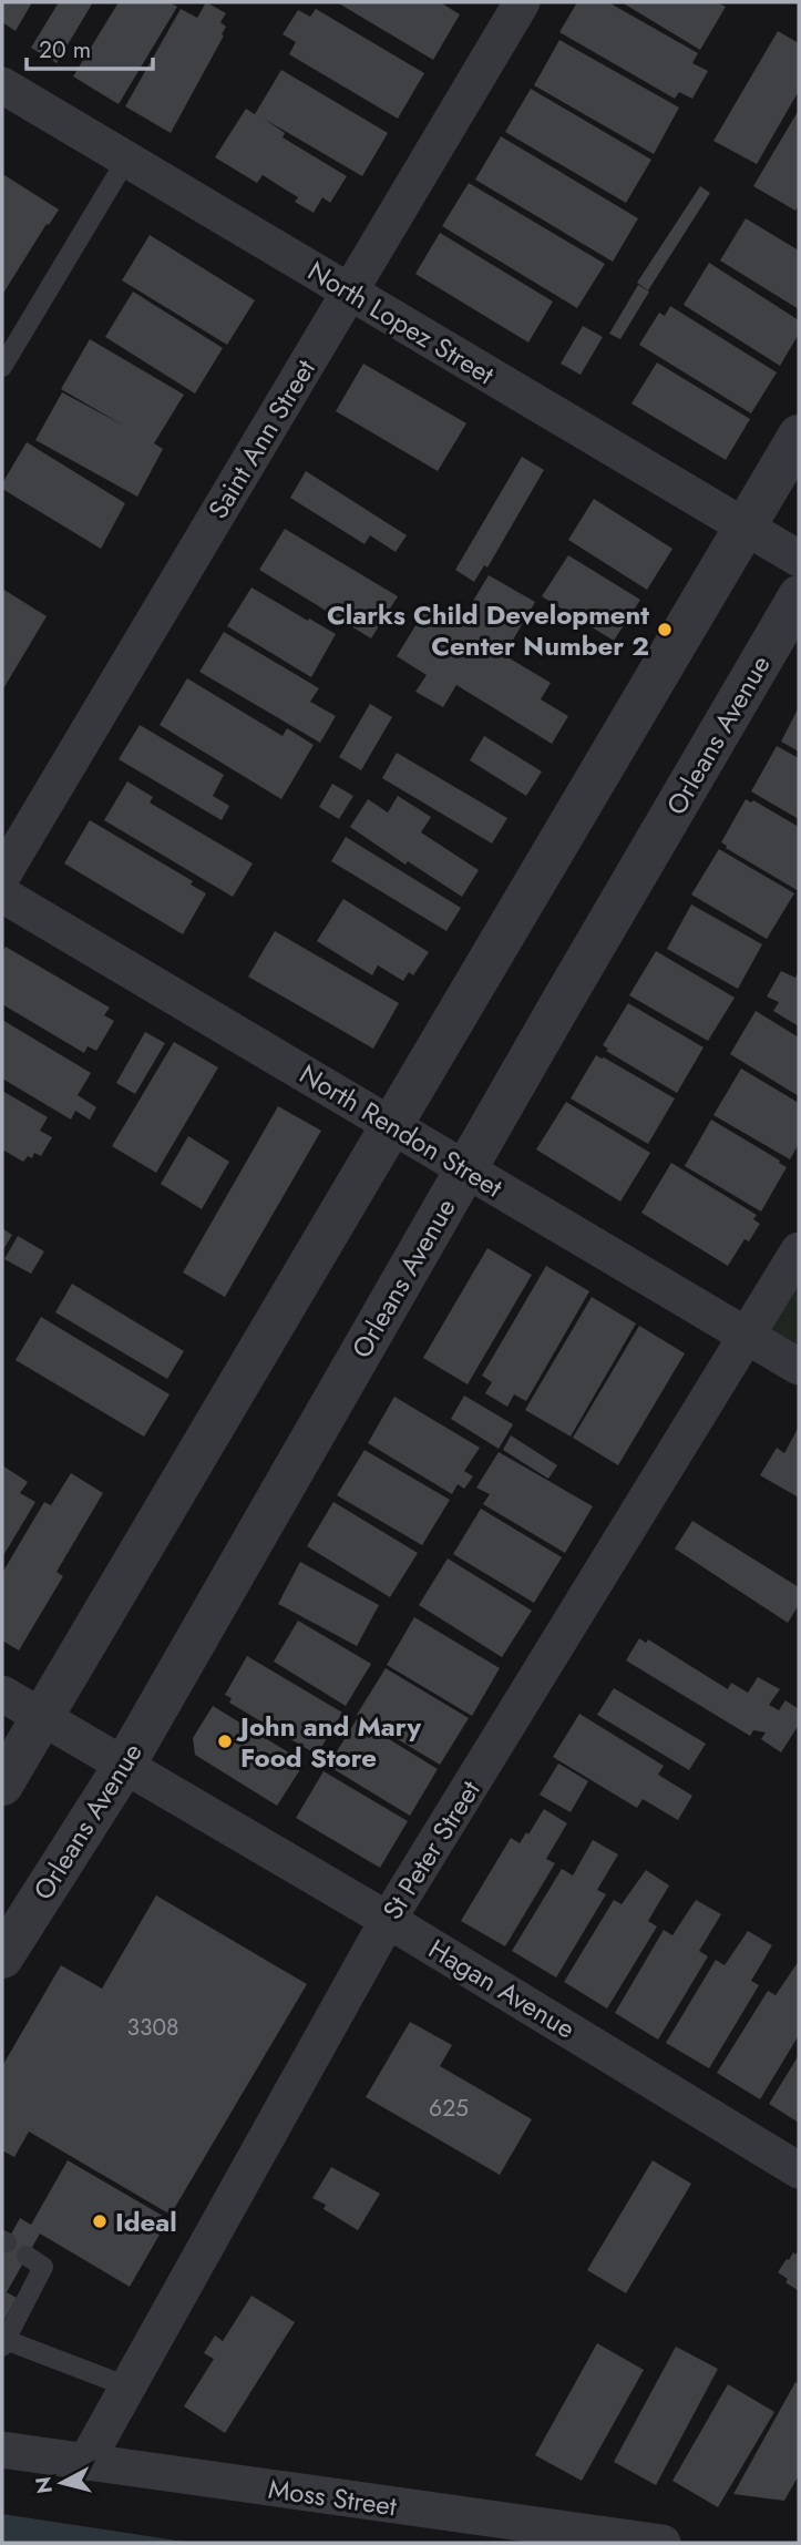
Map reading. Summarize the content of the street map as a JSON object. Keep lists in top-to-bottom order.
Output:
{
  "streets": {
    "street": [
      "North Lopez Street",
      "Saint Ann Street",
      "Orleans Avenue",
      "North Rendon Street",
      "St Peter Street",
      "Hagan Avenue",
      "Moss Street"
    ]
  },
  "crossings": [
    ["North Lopez Street", "Saint Ann Street"],
    ["Orleans Avenue", "North Rendon Street"],
    ["Orleans Avenue", "Hagan Avenue"],
    ["North Rendon Street", "St Peter Street"],
    ["St Peter Street", "Hagan Avenue"],
    ["St Peter Street", "Moss Street"]
  ],
  "places": ["Clarks Child Development Center Number 2", "John and Mary Food Store", "Ideal"],
  "house_numbers": ["3308", "625"],
  "scale_bar": "20 m",
  "north": "left"
}
